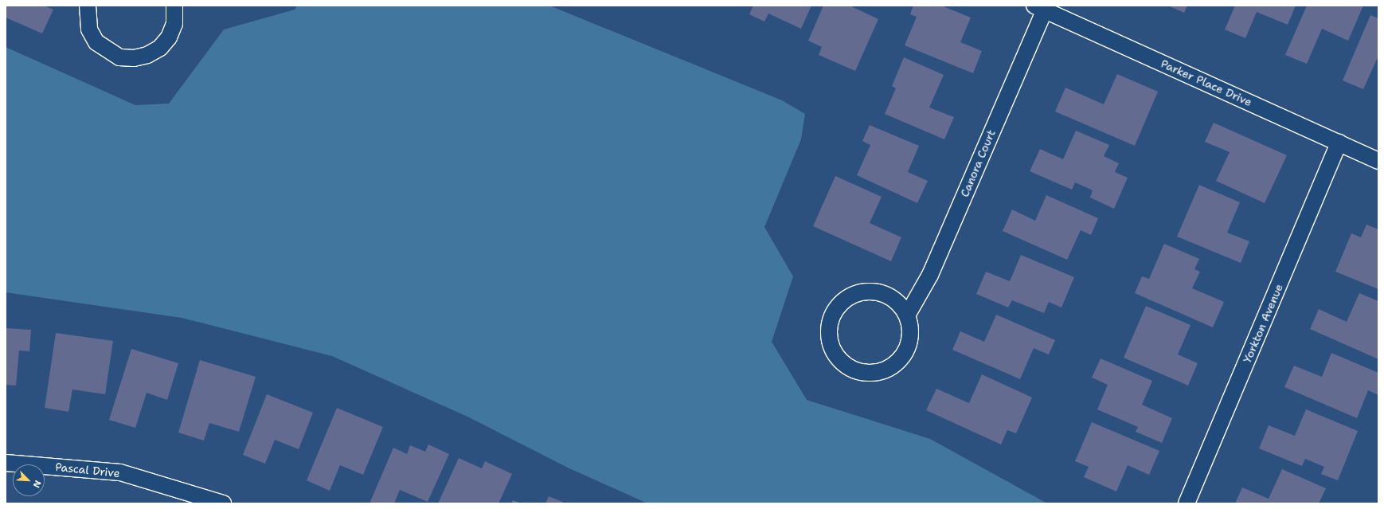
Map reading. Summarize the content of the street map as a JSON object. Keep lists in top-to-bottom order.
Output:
{
  "streets": {
    "street": [
      "Parker Place Drive",
      "Canora Court",
      "Yorkton Avenue",
      "Pascal Drive"
    ]
  },
  "crossings": [
    ["Parker Place Drive", "Canora Court"],
    ["Parker Place Drive", "Yorkton Avenue"]
  ],
  "north": "bottom right"
}
